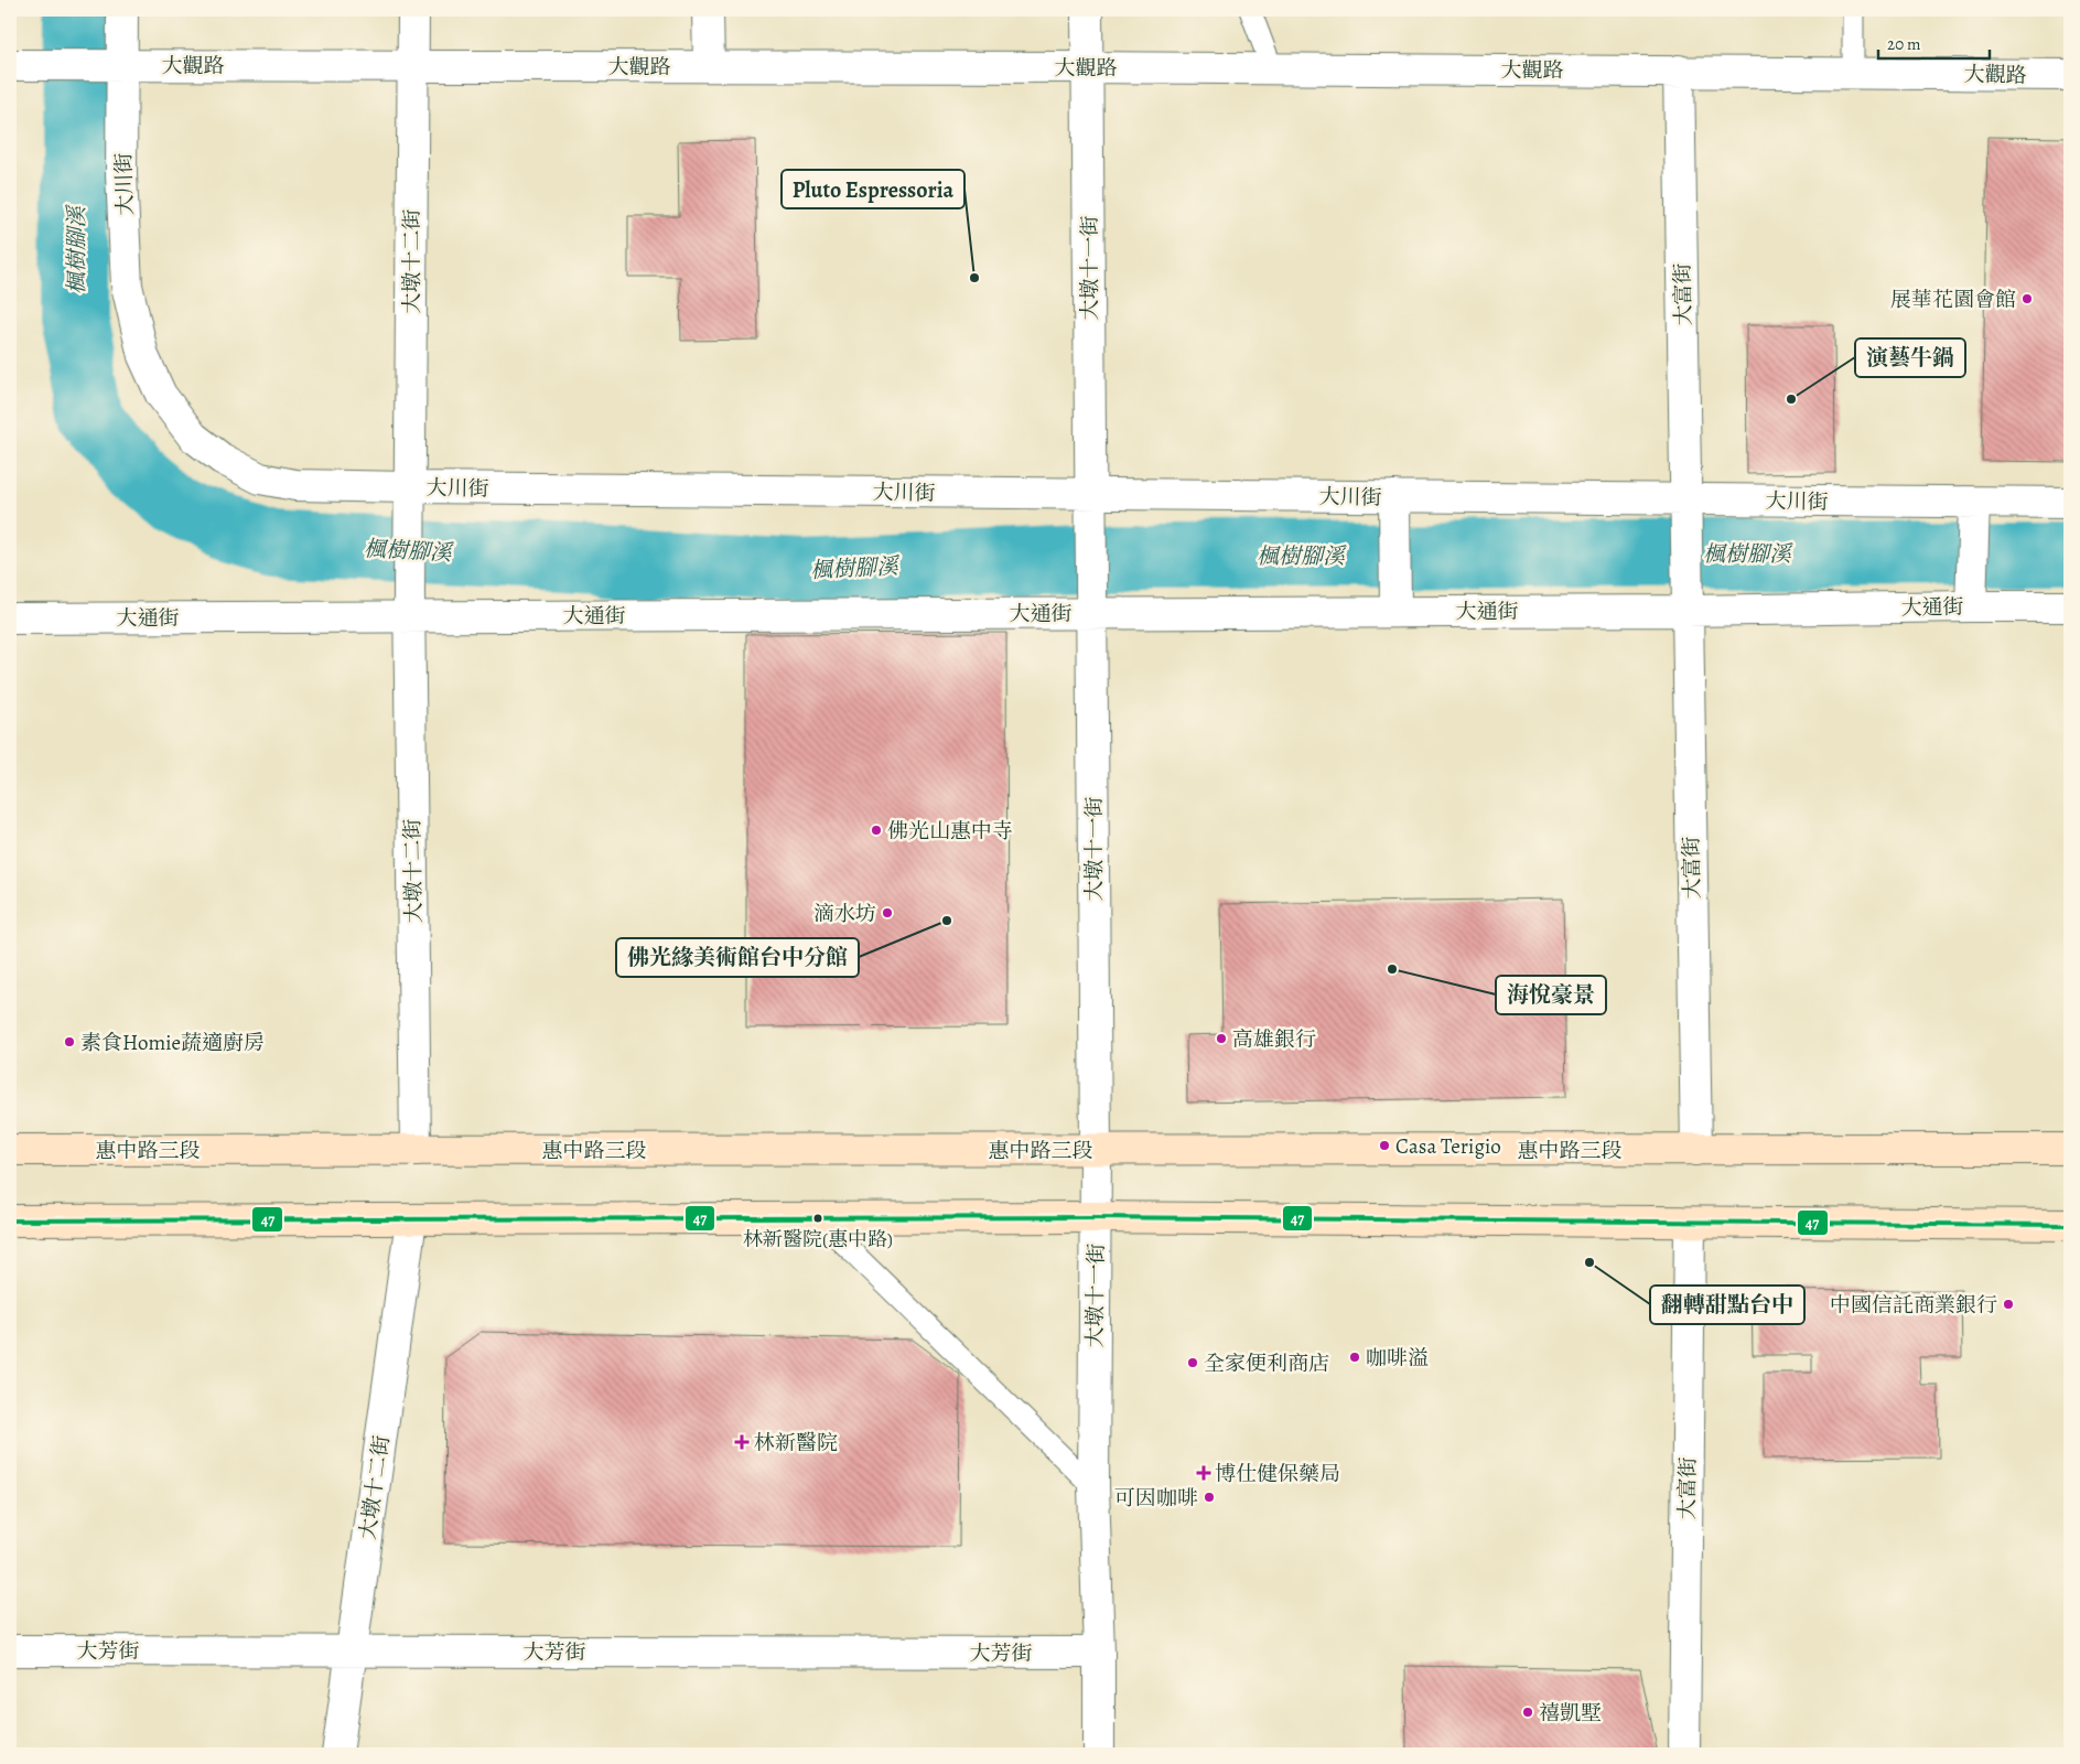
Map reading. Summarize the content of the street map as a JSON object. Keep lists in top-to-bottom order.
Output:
{
  "streets": {
    "street": [
      "大觀路",
      "大川街",
      "大墩十二街",
      "大墩十一街",
      "大富街",
      "大通街",
      "惠中路三段",
      "大芳街"
    ]
  },
  "crossings": [
    ["大觀路", "大川街"],
    ["大觀路", "大墩十二街"],
    ["大觀路", "大墩十一街"],
    ["大觀路", "大富街"],
    ["大川街", "大墩十二街"],
    ["大川街", "大墩十一街"],
    ["大川街", "大富街"],
    ["大墩十二街", "大通街"],
    ["大墩十二街", "惠中路三段"],
    ["大墩十二街", "大芳街"],
    ["大墩十一街", "大通街"],
    ["大墩十一街", "惠中路三段"],
    ["大墩十一街", "大芳街"],
    ["大富街", "大通街"],
    ["大富街", "惠中路三段"]
  ],
  "water": ["楓樹腳溪"],
  "places": {
    "other": [
      "Pluto Espressoria",
      "展華花園會館",
      "演藝牛鍋",
      "佛光山惠中寺",
      "滴水坊",
      "佛光緣美術館台中分館",
      "海悅豪景",
      "高雄銀行",
      "素食Homie蔬適廚房",
      "Casa Terigio",
      "林新醫院(惠中路)",
      "翻轉甜點台中",
      "中國信託商業銀行",
      "咖啡溢",
      "全家便利商店",
      "可因咖啡",
      "禧凱墅"
    ],
    "health": ["林新醫院", "博仕健保藥局"]
  },
  "lines": ["transit line 47"],
  "scale_bar": "20 m"
}
